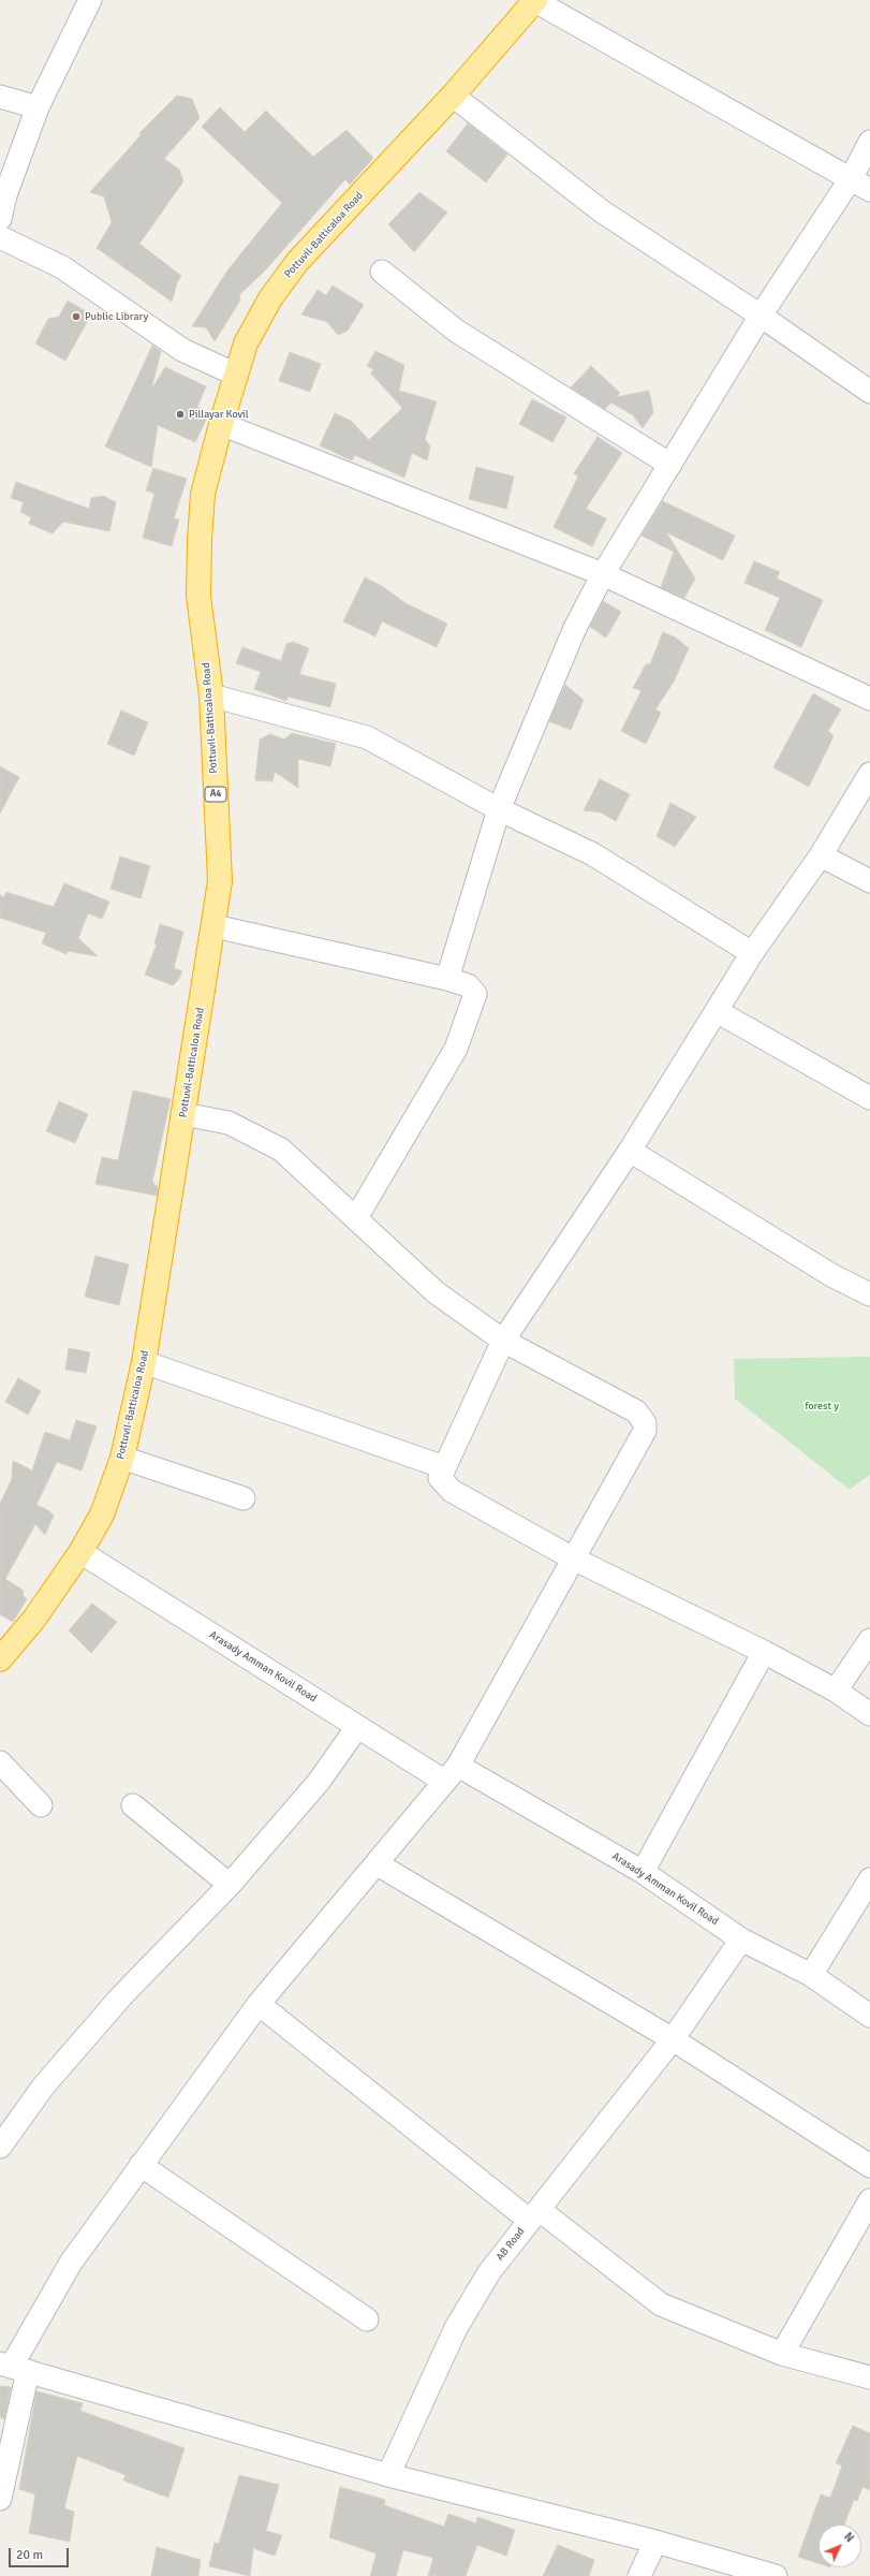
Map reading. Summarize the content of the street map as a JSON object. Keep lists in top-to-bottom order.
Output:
{
  "streets": {
    "highway": ["Pottuvil-Batticaloa Road", "A4"],
    "street": ["Arasady Amman Kovil Road", "AB Road"]
  },
  "crossings": [
    ["Pottuvil-Batticaloa Road", "Arasady Amman Kovil Road"],
    ["Arasady Amman Kovil Road", "AB Road"]
  ],
  "parks": ["forest y"],
  "places": ["Public Library", "Pillayar Kovil"],
  "scale_bar": "20 m",
  "north": "top right"
}
